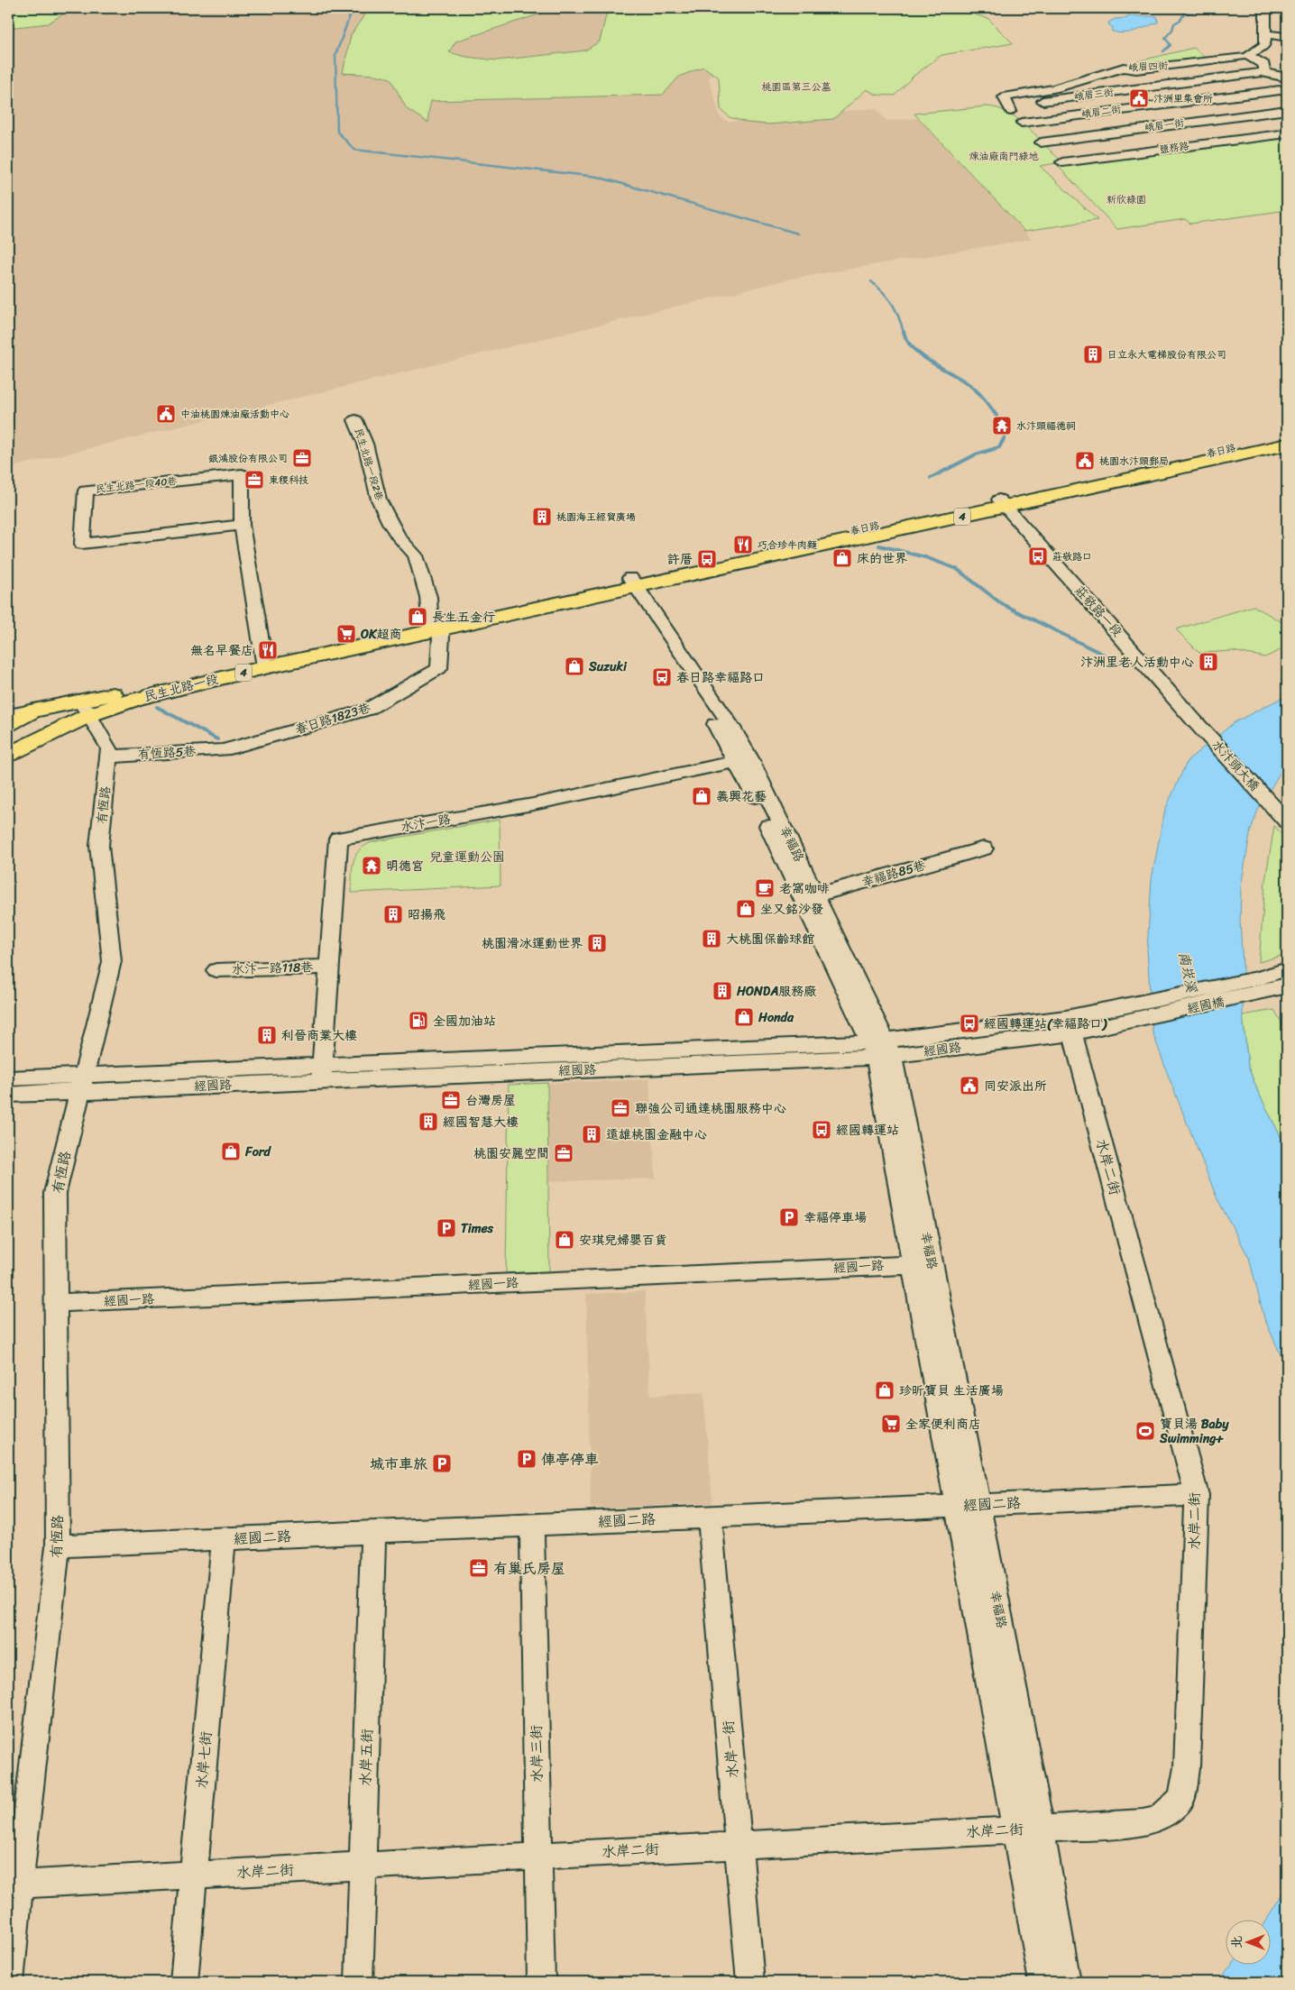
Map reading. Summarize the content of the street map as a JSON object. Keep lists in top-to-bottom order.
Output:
{
  "streets": {
    "main road": ["春日路", "4", "民生北路一段"],
    "street": [
      "峨眉四街",
      "峨眉三街",
      "峨眉二街",
      "峨眉一街",
      "鹽務路",
      "民生北路一段2巷",
      "民生北路一段40巷",
      "莊敬路一段",
      "春日路1823巷",
      "有恆路5巷",
      "水汴頭大橋",
      "有恆路",
      "水汴一路",
      "幸福路",
      "幸福路85巷",
      "水汴一路118巷",
      "經國橋",
      "經國路",
      "水岸二街",
      "經國一路",
      "經國二路",
      "水岸一街",
      "水岸三街",
      "水岸五街",
      "水岸七街"
    ]
  },
  "crossings": [
    ["峨眉四街", "峨眉三街"],
    ["春日路", "民生北路一段2巷"],
    ["春日路", "莊敬路一段"],
    ["春日路", "民生北路一段"],
    ["春日路", "春日路1823巷"],
    ["春日路", "幸福路"],
    ["民生北路一段2巷", "民生北路一段"],
    ["民生北路一段2巷", "春日路1823巷"],
    ["民生北路一段40巷", "民生北路一段"],
    ["4", "民生北路一段"],
    ["4", "有恆路"],
    ["莊敬路一段", "水汴頭大橋"],
    ["民生北路一段", "春日路1823巷"],
    ["民生北路一段", "有恆路"],
    ["春日路1823巷", "有恆路5巷"],
    ["有恆路5巷", "有恆路"],
    ["有恆路", "經國路"],
    ["有恆路", "水岸二街"],
    ["有恆路", "經國一路"],
    ["有恆路", "經國二路"],
    ["水汴一路", "幸福路"],
    ["水汴一路", "水汴一路118巷"],
    ["水汴一路", "經國路"],
    ["幸福路", "幸福路85巷"],
    ["幸福路", "經國路"],
    ["幸福路", "水岸二街"],
    ["幸福路", "經國一路"],
    ["幸福路", "經國二路"],
    ["經國橋", "經國路"],
    ["經國路", "水岸二街"],
    ["水岸二街", "經國二路"],
    ["水岸二街", "水岸一街"],
    ["水岸二街", "水岸三街"],
    ["水岸二街", "水岸五街"],
    ["水岸二街", "水岸七街"],
    ["經國二路", "水岸一街"],
    ["經國二路", "水岸三街"],
    ["經國二路", "水岸五街"],
    ["經國二路", "水岸七街"]
  ],
  "water": ["南崁溪"],
  "parks": [
    "桃園區第三公墓",
    "煉油廠南門綠地",
    "新欣綠園",
    "兒童運動公園"
  ],
  "places": {
    "public building": [
      "汴洲里集會所",
      "中油桃園煉油廠活動中心",
      "桃園水汴頭郵局",
      "同安派出所"
    ],
    "building": [
      "日立永大電梯股份有限公司",
      "桃園海王經貿廣場",
      "汴洲里老人活動中心",
      "昭揚飛",
      "大桃園保齡球館",
      "桃園滑冰運動世界",
      "HONDA服務廠",
      "利晉商業大樓",
      "經國智慧大樓",
      "遠雄桃園金融中心"
    ],
    "temple": ["水汴頭福德祠", "明德宮"],
    "office": [
      "銀鴻股份有限公司",
      "東稷科技",
      "台灣房屋",
      "聯強公司通達桃園服務中心",
      "桃園安麗空間",
      "有巢氏房屋"
    ],
    "restaurant": ["巧合珍牛肉麵", "無名早餐店"],
    "bus stop": [
      "莊敬路口",
      "許厝",
      "春日路幸福路口",
      "經國轉運站(幸福路口)",
      "經國轉運站"
    ],
    "shop": [
      "床的世界",
      "長生五金行",
      "Suzuki",
      "義興花藝",
      "坐又銘沙發",
      "Honda",
      "Ford",
      "安琪兒婦嬰百貨",
      "珍昕寶貝 生活廣場"
    ],
    "supermarket": ["OK超商", "全家便利商店"],
    "cafe": ["老窩咖啡"],
    "fuel station": ["全國加油站"],
    "parking": [
      "幸福停車場",
      "Times",
      "俥亭停車",
      "城市車旅"
    ],
    "sports": ["寶貝湯 Baby Swimming+"]
  },
  "north": "left"
}
